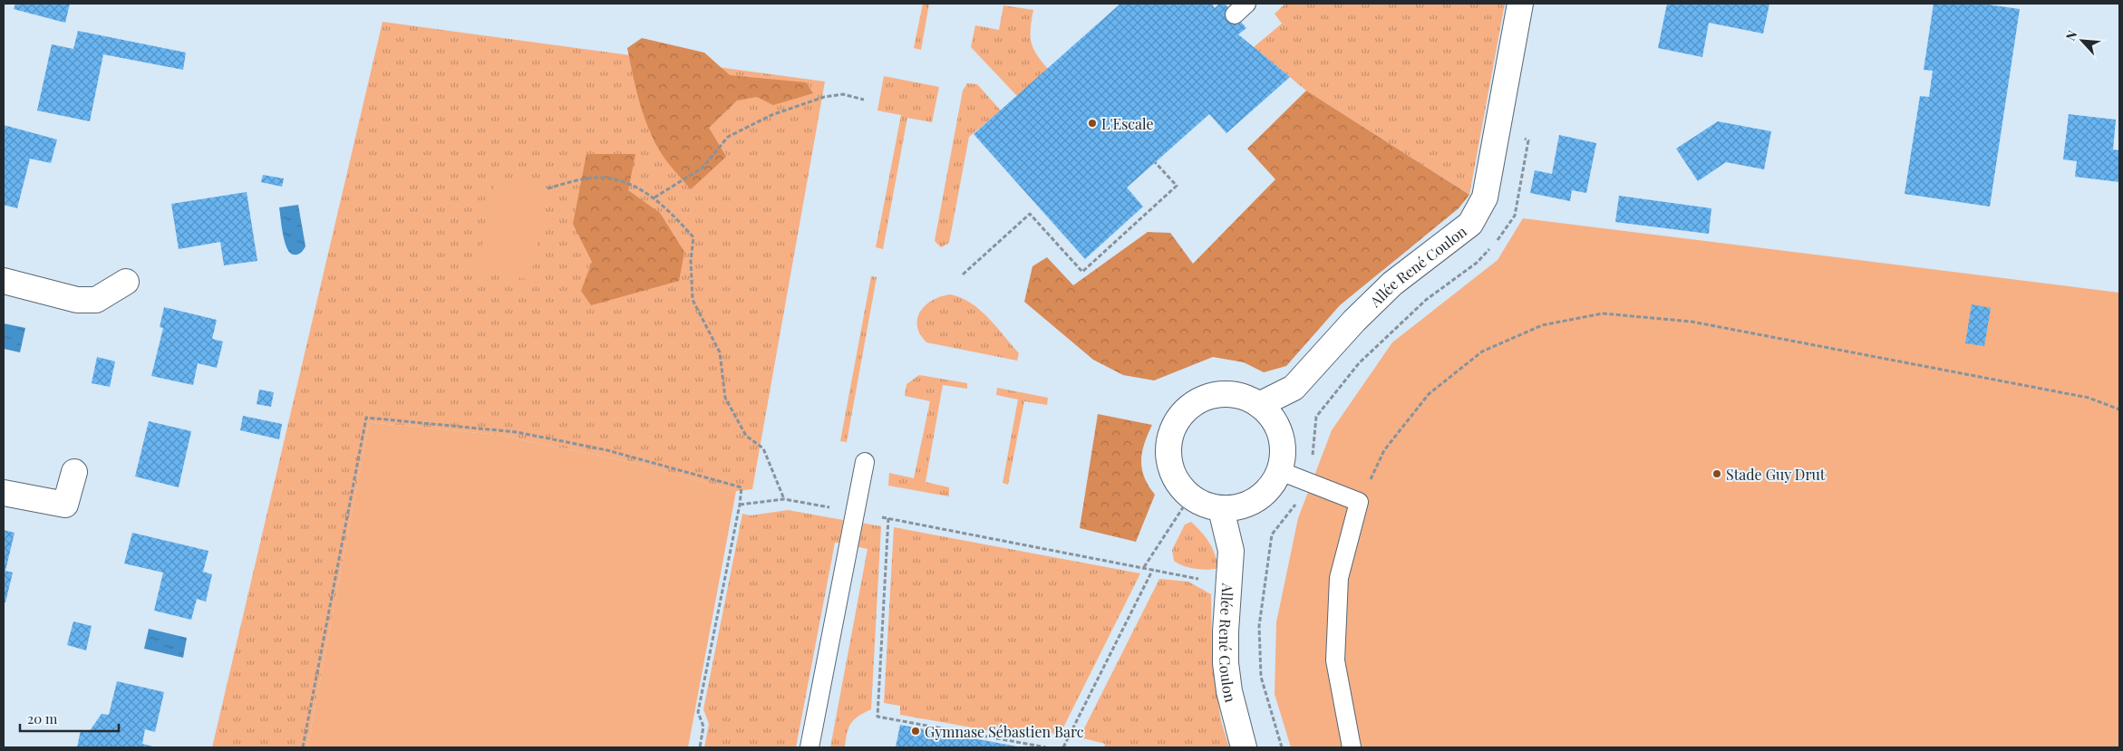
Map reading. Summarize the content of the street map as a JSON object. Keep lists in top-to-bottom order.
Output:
{
  "streets": {
    "street": ["Allée René Coulon"]
  },
  "places": ["L'Escale", "Stade Guy Drut", "Gymnase Sébastien Barc"],
  "scale_bar": "20 m",
  "north": "top left"
}
